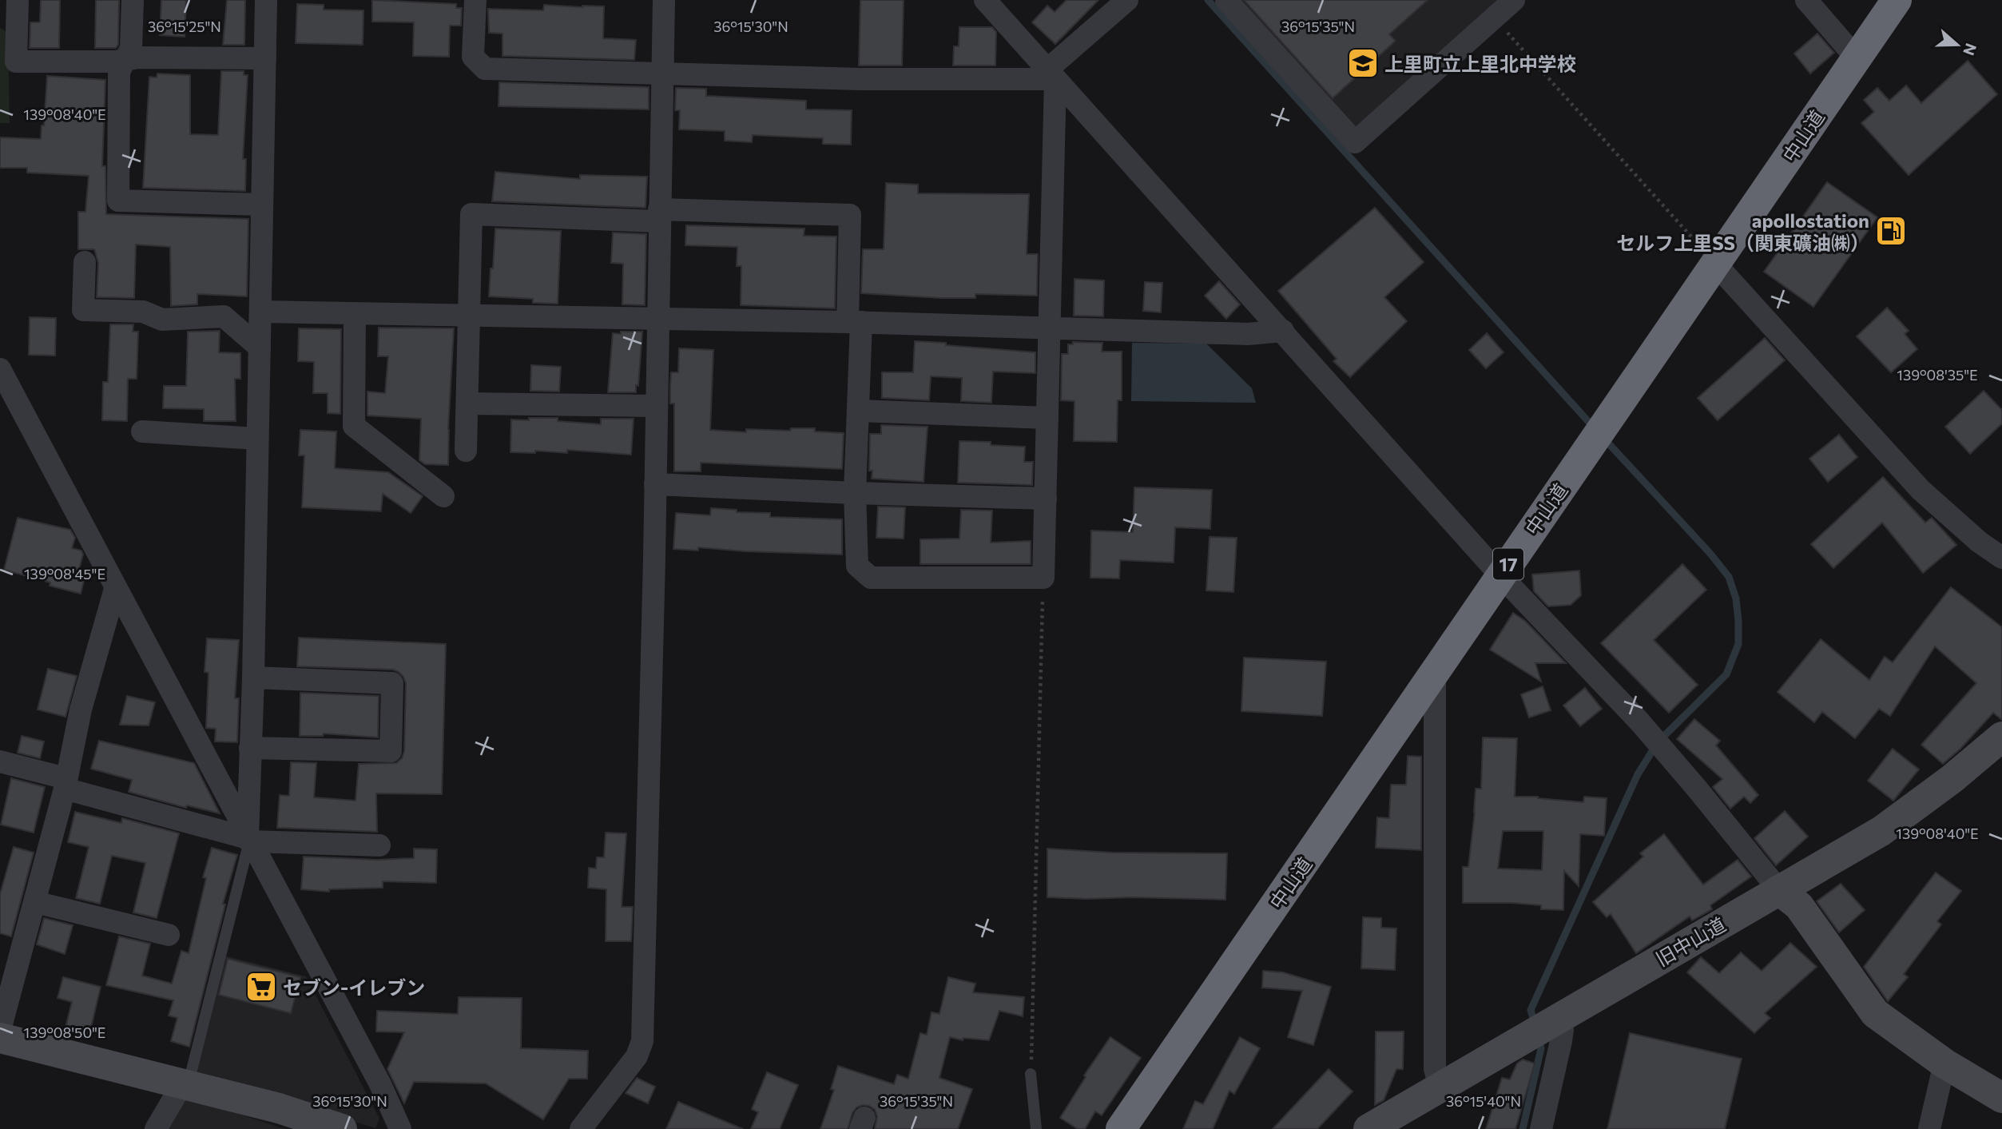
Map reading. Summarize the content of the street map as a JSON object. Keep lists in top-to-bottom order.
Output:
{
  "streets": {
    "highway": ["中山道", "17"],
    "main road": ["旧中山道"]
  },
  "places": {
    "school or university": ["上里町立上里北中学校"],
    "fuel station": ["apollostation セルフ上里SS（関東礦油㈱）"],
    "supermarket": ["セブン-イレブン"]
  },
  "north": "right",
  "coordinates": [
    "36°15'25\"N",
    "36°15'30\"N",
    "36°15'35\"N",
    "139°08'40\"E",
    "139°08'35\"E",
    "139°08'45\"E",
    "139°08'50\"E",
    "36°15'40\"N"
  ]
}
